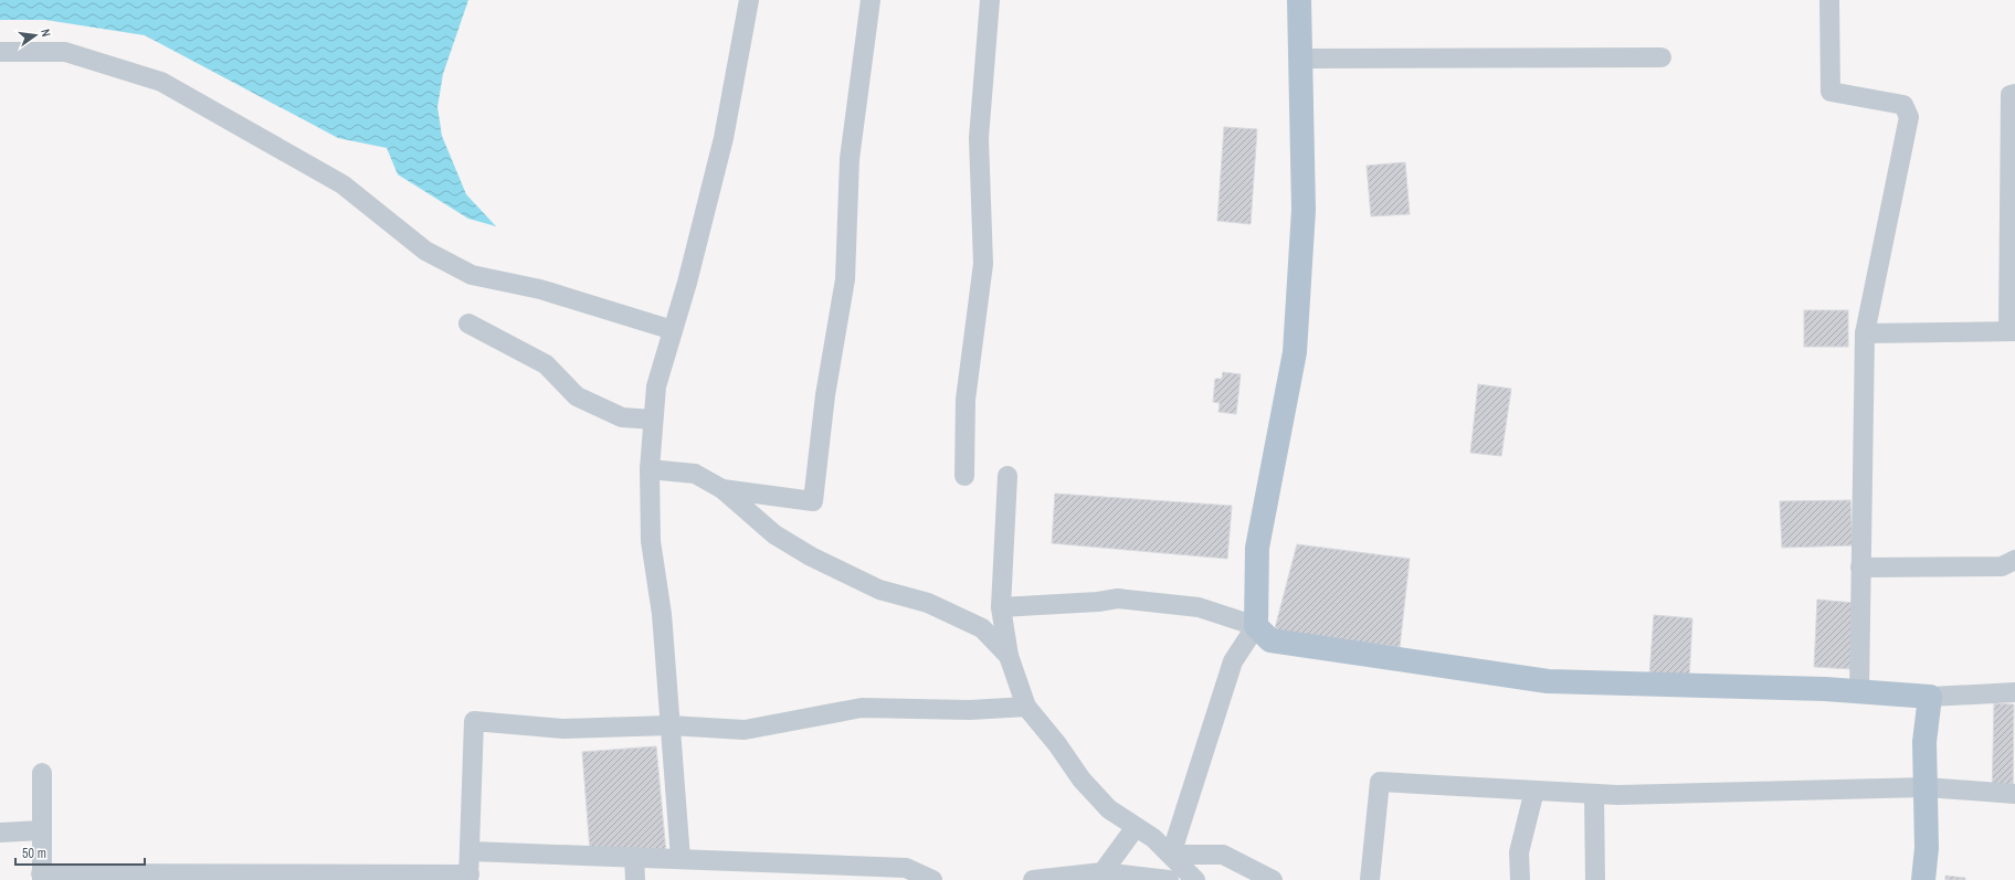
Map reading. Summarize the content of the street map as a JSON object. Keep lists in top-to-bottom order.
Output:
{
  "scale_bar": "50 m",
  "north": "right"
}
